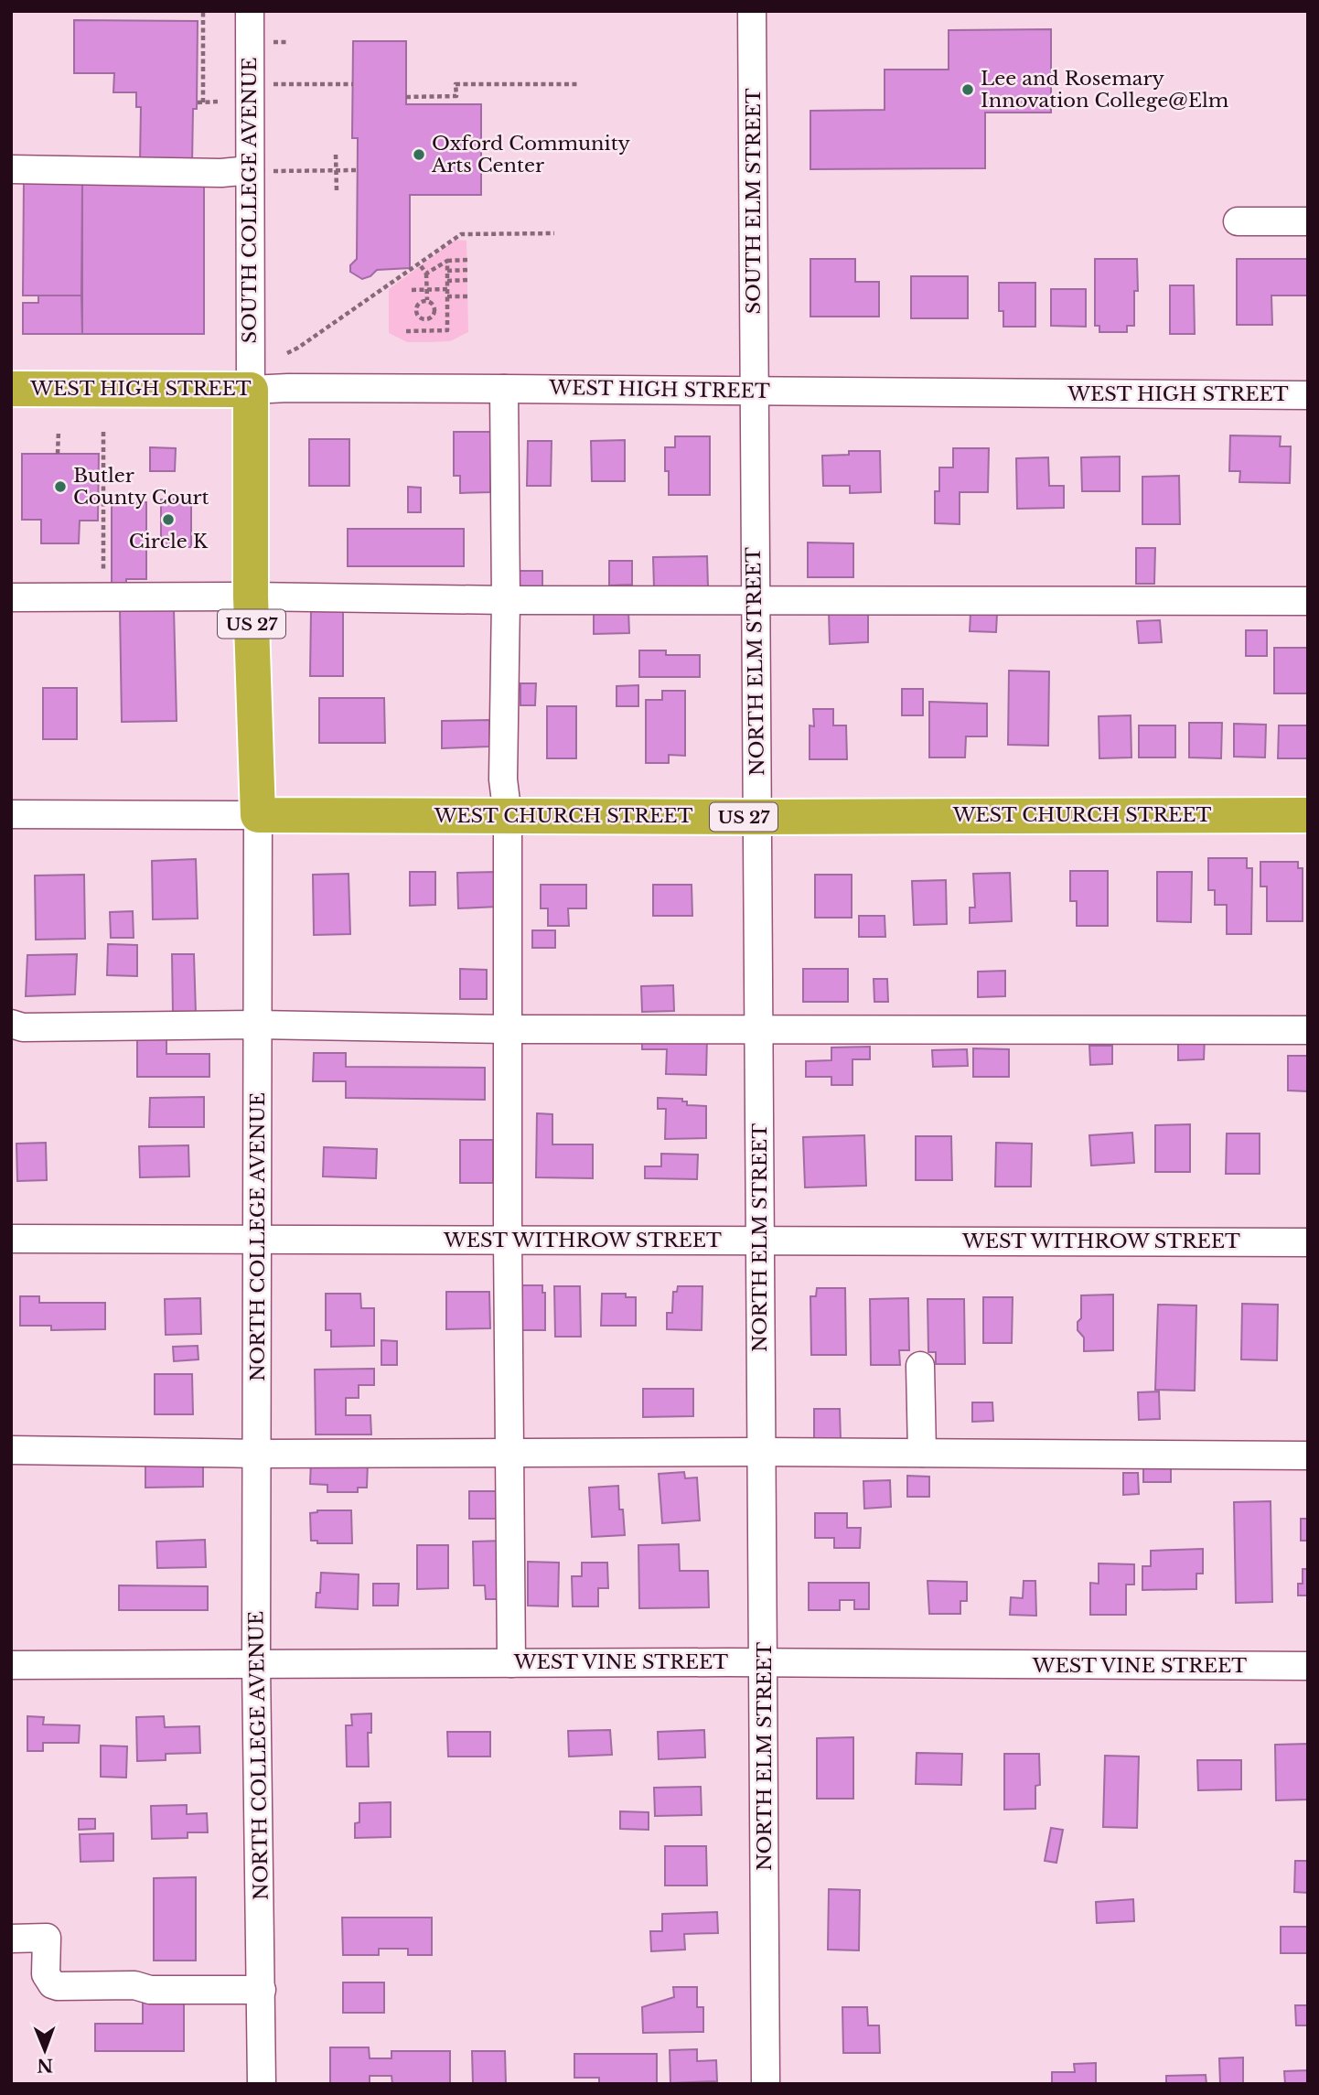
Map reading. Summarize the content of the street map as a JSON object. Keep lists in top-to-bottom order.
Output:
{
  "streets": {
    "highway": [
      "WEST HIGH STREET",
      "US 27",
      "WEST CHURCH STREET",
      "NORTH COLLEGE AVENUE"
    ],
    "street": [
      "SOUTH COLLEGE AVENUE",
      "SOUTH ELM STREET",
      "NORTH ELM STREET",
      "WEST WITHROW STREET",
      "WEST VINE STREET"
    ]
  },
  "crossings": [
    ["SOUTH COLLEGE AVENUE", "WEST HIGH STREET"],
    ["SOUTH COLLEGE AVENUE", "NORTH COLLEGE AVENUE"],
    ["SOUTH ELM STREET", "WEST HIGH STREET"],
    ["SOUTH ELM STREET", "NORTH ELM STREET"],
    ["WEST HIGH STREET", "NORTH ELM STREET"],
    ["WEST HIGH STREET", "NORTH COLLEGE AVENUE"],
    ["NORTH ELM STREET", "WEST CHURCH STREET"],
    ["NORTH ELM STREET", "WEST WITHROW STREET"],
    ["NORTH ELM STREET", "WEST VINE STREET"],
    ["WEST CHURCH STREET", "NORTH COLLEGE AVENUE"],
    ["NORTH COLLEGE AVENUE", "WEST WITHROW STREET"],
    ["NORTH COLLEGE AVENUE", "WEST VINE STREET"]
  ],
  "places": [
    "Lee and Rosemary Innovation College@Elm",
    "Oxford Community Arts Center",
    "Butler County Court",
    "Circle K"
  ],
  "north": "bottom"
}
